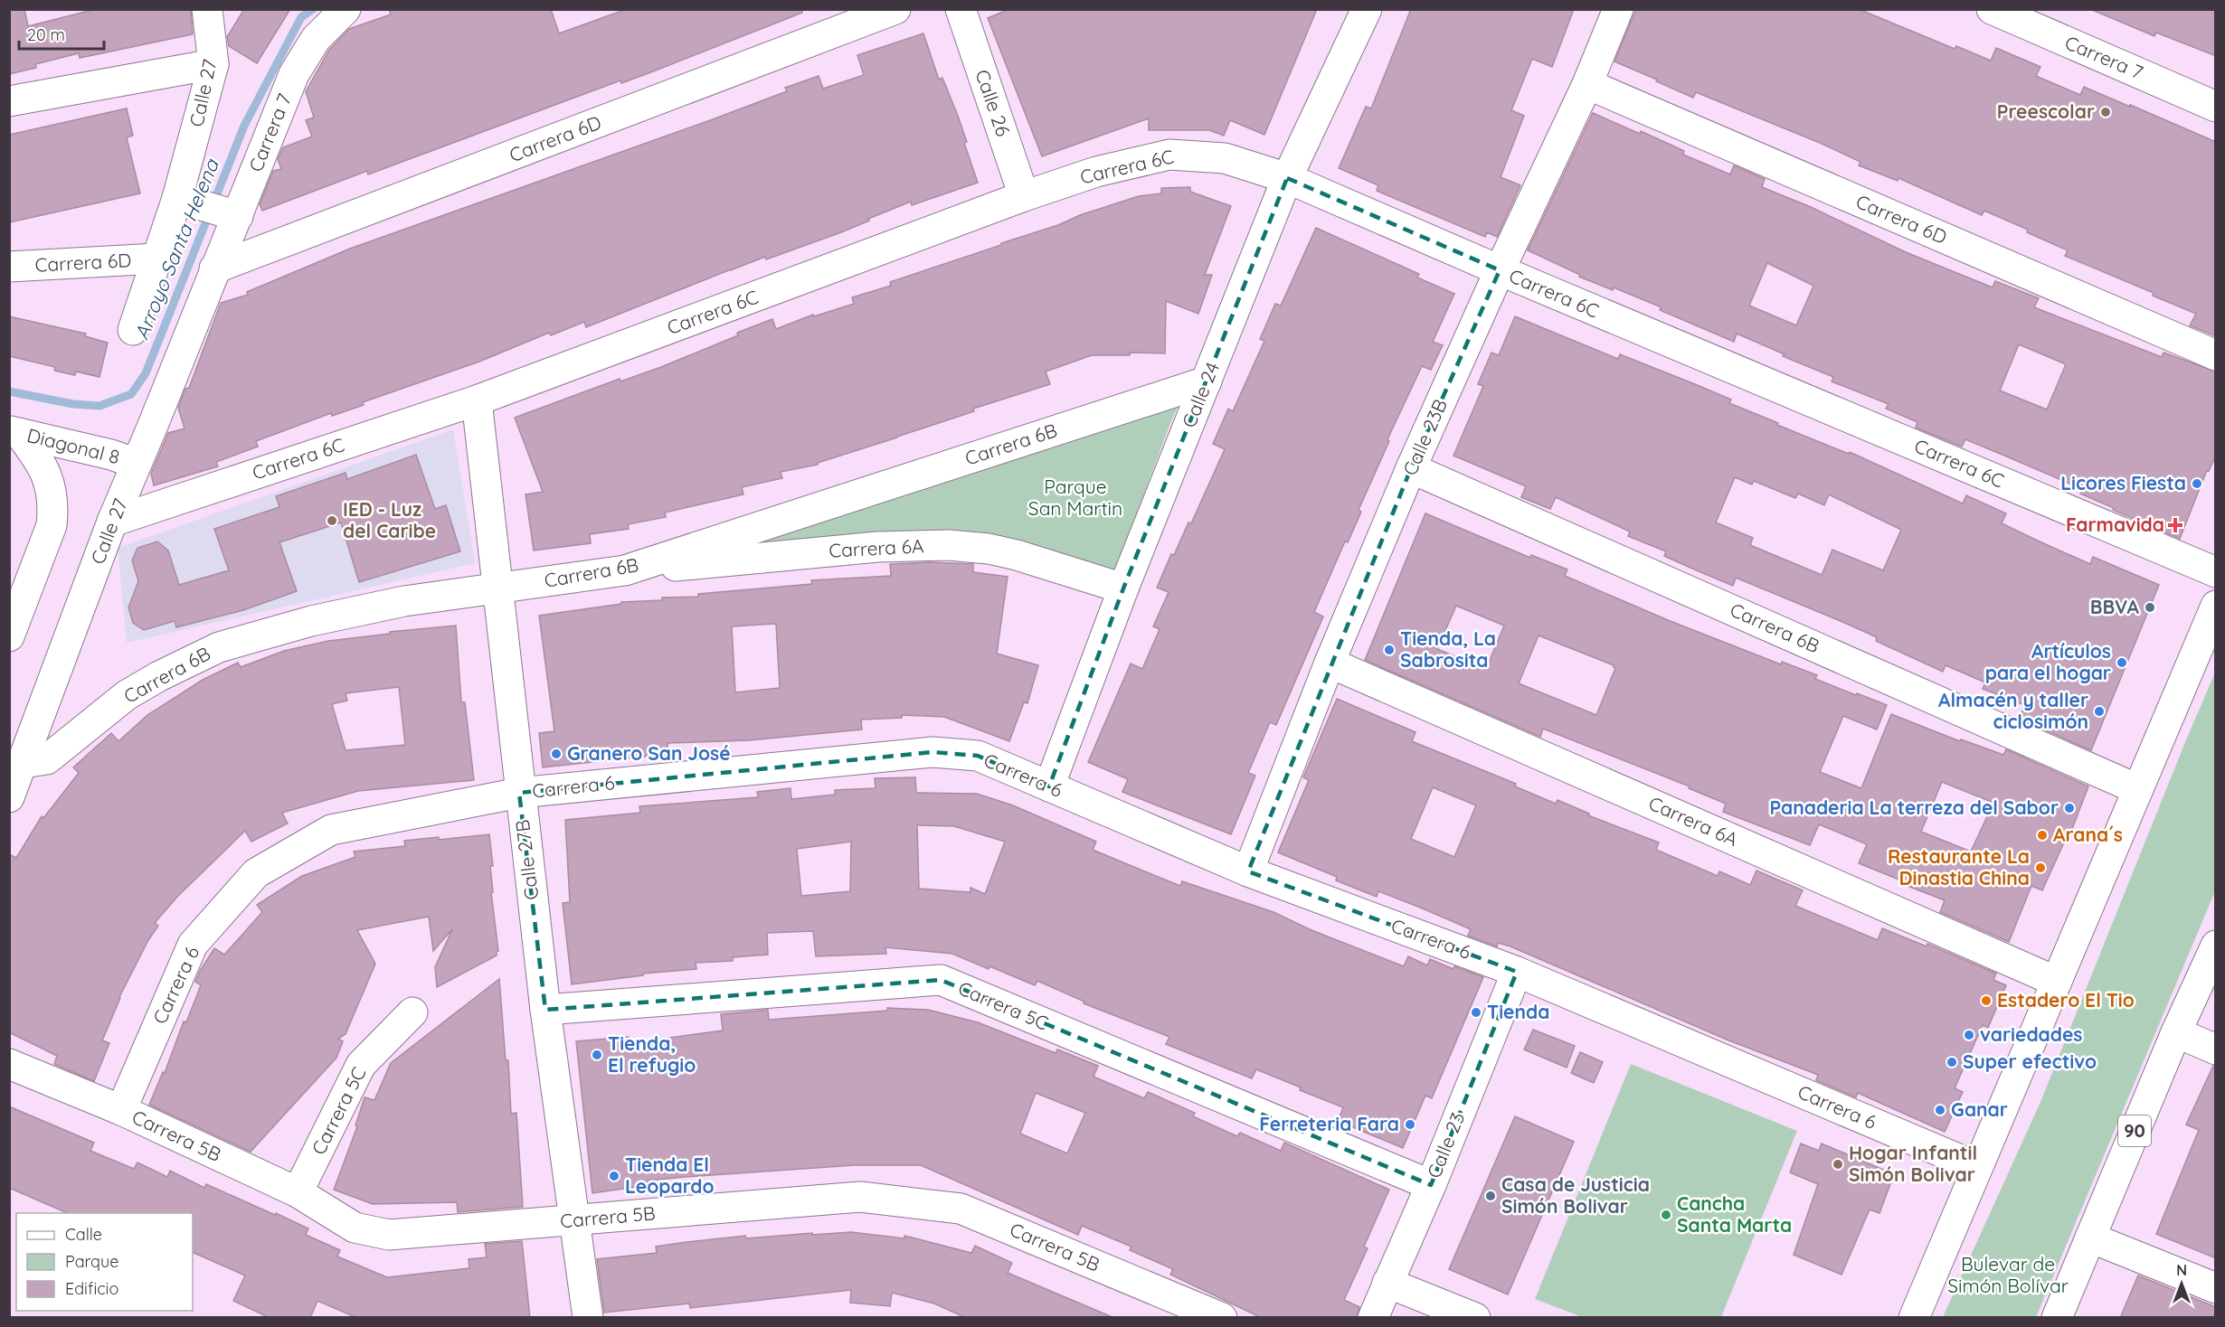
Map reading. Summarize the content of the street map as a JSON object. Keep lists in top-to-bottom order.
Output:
{
  "streets": {
    "main road": [
      "Carrera 7",
      "Calle 27",
      "Calle 26",
      "Carrera 6D",
      "Carrera 6C",
      "Calle 24",
      "Calle 23B",
      "Carrera 6B",
      "Diagonal 8",
      "Carrera 6A",
      "Carrera 6",
      "Calle 27B",
      "Carrera 5C",
      "90",
      "Carrera 5B",
      "Calle 23"
    ]
  },
  "crossings": [
    ["Carrera 7", "Calle 27"],
    ["Carrera 7", "Carrera 6D"],
    ["Calle 27", "Carrera 6D"],
    ["Calle 27", "Carrera 6C"],
    ["Calle 27", "Carrera 6B"],
    ["Calle 27", "Diagonal 8"],
    ["Calle 26", "Carrera 6C"],
    ["Carrera 6D", "Calle 23B"],
    ["Carrera 6C", "Calle 24"],
    ["Carrera 6C", "Calle 23B"],
    ["Carrera 6C", "Calle 27B"],
    ["Calle 24", "Carrera 6B"],
    ["Calle 24", "Carrera 6A"],
    ["Calle 24", "Carrera 6"],
    ["Calle 23B", "Carrera 6B"],
    ["Calle 23B", "Carrera 6A"],
    ["Calle 23B", "Carrera 6"],
    ["Carrera 6B", "Carrera 6A"],
    ["Carrera 6B", "Calle 27B"],
    ["Carrera 6", "Calle 27B"],
    ["Carrera 6", "Carrera 5B"],
    ["Carrera 6", "Calle 23"],
    ["Calle 27B", "Carrera 5C"],
    ["Calle 27B", "Carrera 5B"],
    ["Carrera 5C", "Carrera 5B"],
    ["Carrera 5C", "Calle 23"]
  ],
  "water": ["Arroyo Santa Helena"],
  "parks": ["Parque San Martin", "Bulevar de Simón Bolívar"],
  "places": {
    "other": [
      "Preescolar",
      "Licores Fiesta",
      "IED - Luz del Caribe",
      "BBVA",
      "Tienda, La Sabrosita",
      "Artículos para el hogar",
      "Almacén y taller ciclosimón",
      "Granero San José",
      "Panaderia La terreza del Sabor",
      "Arana´s",
      "Restaurante La Dinastia China",
      "Estadero El Tio",
      "Tienda",
      "variedades",
      "Tienda, El refugio",
      "Super efectivo",
      "Ganar",
      "Ferreteria Fara",
      "Hogar Infantil Simón Bolivar",
      "Tienda El Leopardo",
      "Casa de Justicia Simón Bolivar",
      "Cancha Santa Marta"
    ],
    "health": ["Farmavida"]
  },
  "legend": ["Calle", "Parque", "Edificio"],
  "scale_bar": "20 m",
  "north": "top"
}
